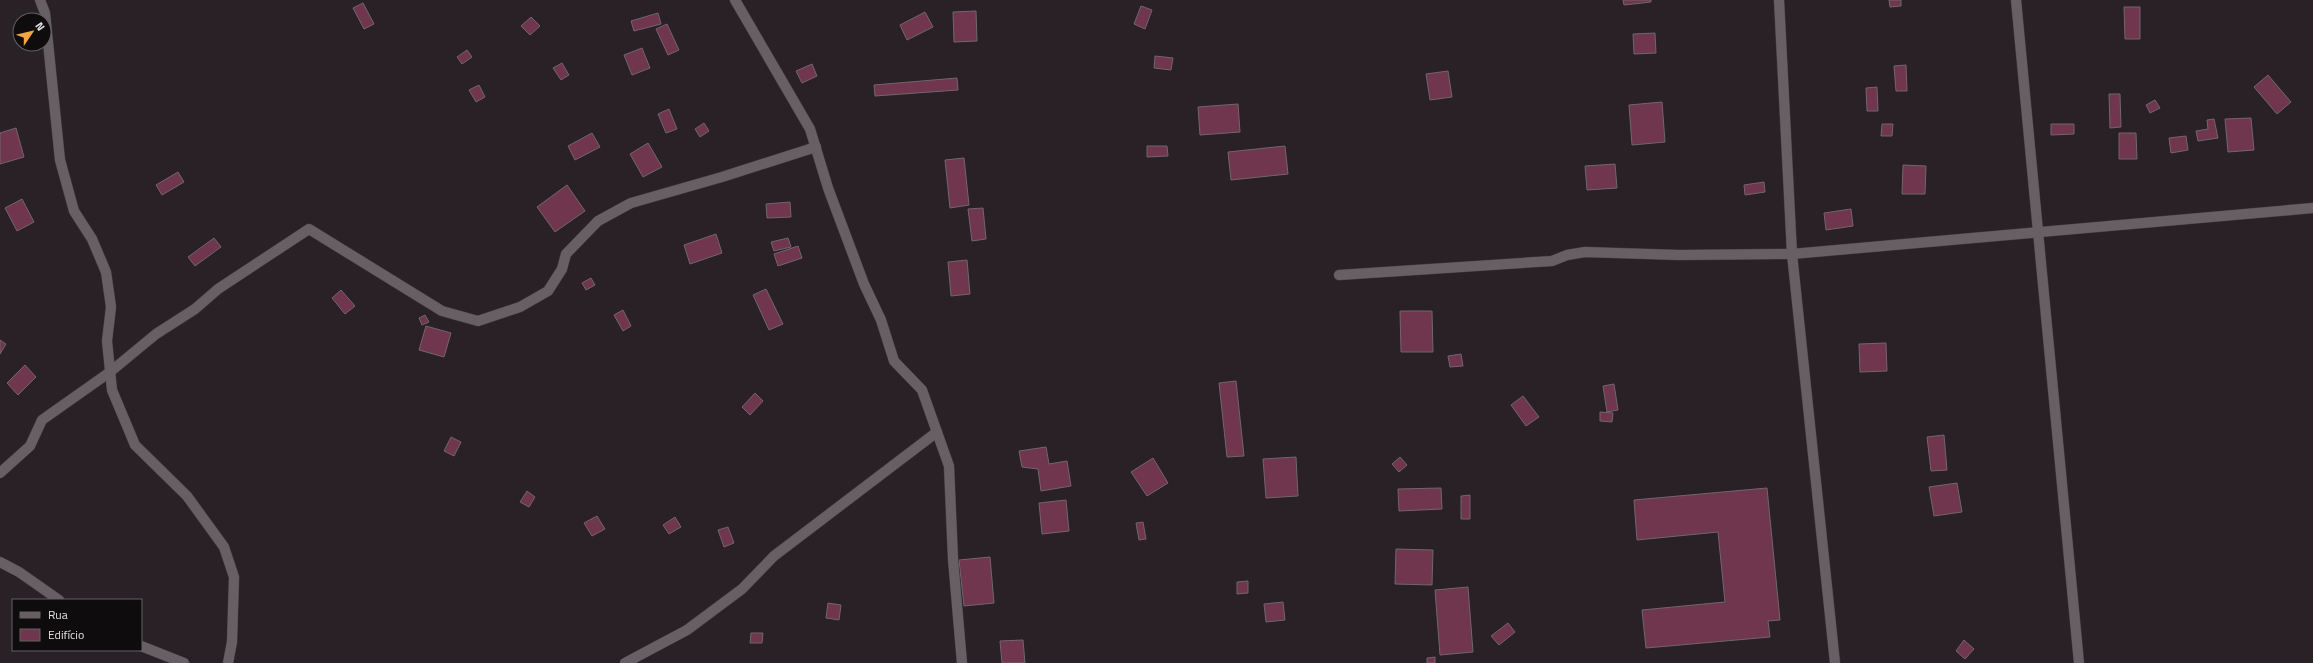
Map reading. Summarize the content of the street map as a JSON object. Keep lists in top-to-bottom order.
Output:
{
  "legend": ["Rua", "Edifício"],
  "north": "top right"
}
